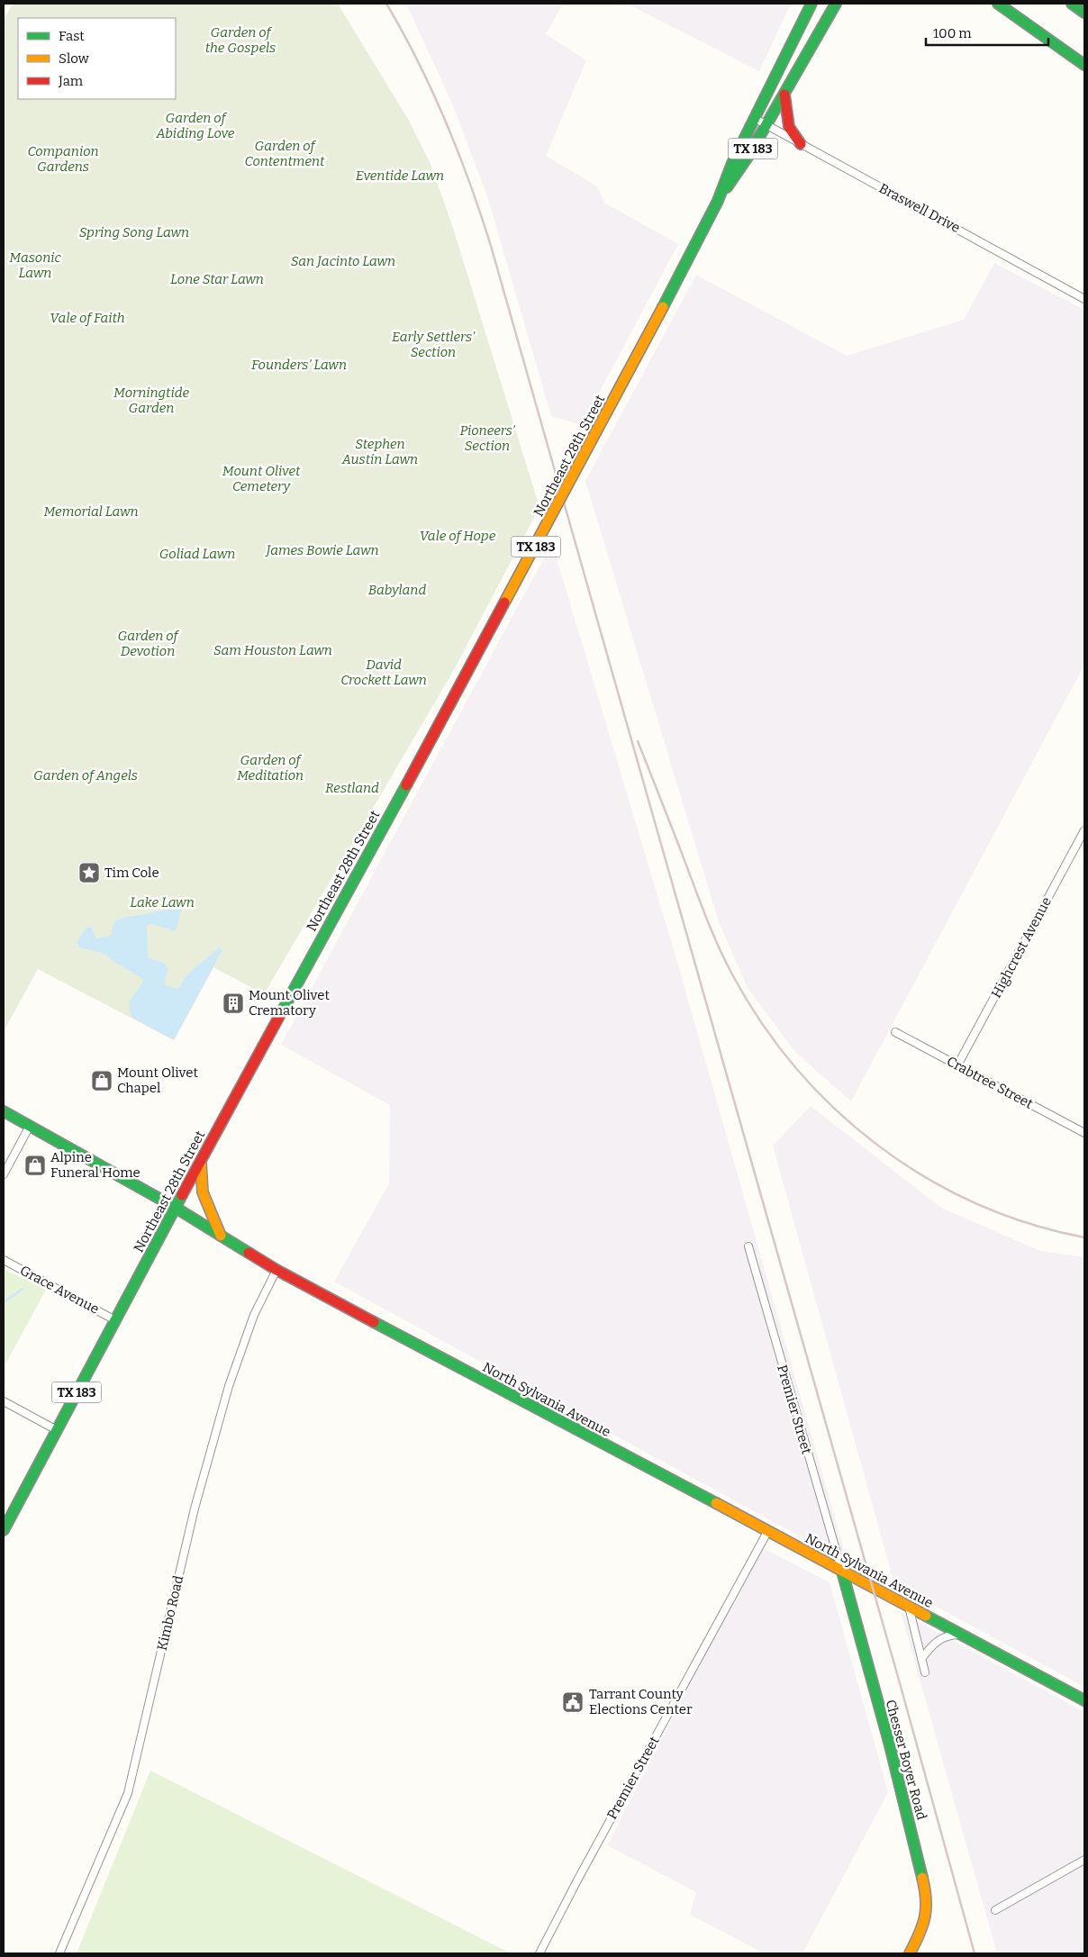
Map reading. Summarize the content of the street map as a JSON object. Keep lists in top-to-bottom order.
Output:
{
  "streets": {
    "main road": [
      "TX 183",
      "Northeast 28th Street",
      "North Sylvania Avenue",
      "Chesser Boyer Road"
    ],
    "street": [
      "Braswell Drive",
      "Highcrest Avenue",
      "Crabtree Street",
      "Grace Avenue",
      "Premier Street",
      "Kimbo Road"
    ]
  },
  "crossings": [
    ["Braswell Drive", "Northeast 28th Street"],
    ["Northeast 28th Street", "Grace Avenue"],
    ["Northeast 28th Street", "North Sylvania Avenue"],
    ["Highcrest Avenue", "Crabtree Street"],
    ["North Sylvania Avenue", "Premier Street"],
    ["North Sylvania Avenue", "Kimbo Road"],
    ["North Sylvania Avenue", "Chesser Boyer Road"],
    ["Premier Street", "Chesser Boyer Road"]
  ],
  "parks": [
    "Garden of the Gospels",
    "Garden of Abiding Love",
    "Garden of Contentment",
    "Companion Gardens",
    "Eventide Lawn",
    "Spring Song Lawn",
    "Masonic Lawn",
    "San Jacinto Lawn",
    "Lone Star Lawn",
    "Vale of Faith",
    "Early Settlers’ Section",
    "Founders’ Lawn",
    "Morningtide Garden",
    "Pioneers’ Section",
    "Stephen Austin Lawn",
    "Mount Olivet Cemetery",
    "Memorial Lawn",
    "Vale of Hope",
    "James Bowie Lawn",
    "Goliad Lawn",
    "Babyland",
    "Garden of Devotion",
    "Sam Houston Lawn",
    "David Crockett Lawn",
    "Garden of Meditation",
    "Garden of Angels",
    "Restland",
    "Lake Lawn"
  ],
  "places": {
    "place": ["Tim Cole"],
    "building": ["Mount Olivet Crematory"],
    "shop": ["Mount Olivet Chapel", "Alpine Funeral Home"],
    "public building": ["Tarrant County Elections Center"]
  },
  "legend": ["Fast", "Slow", "Jam"],
  "scale_bar": "100 m"
}
